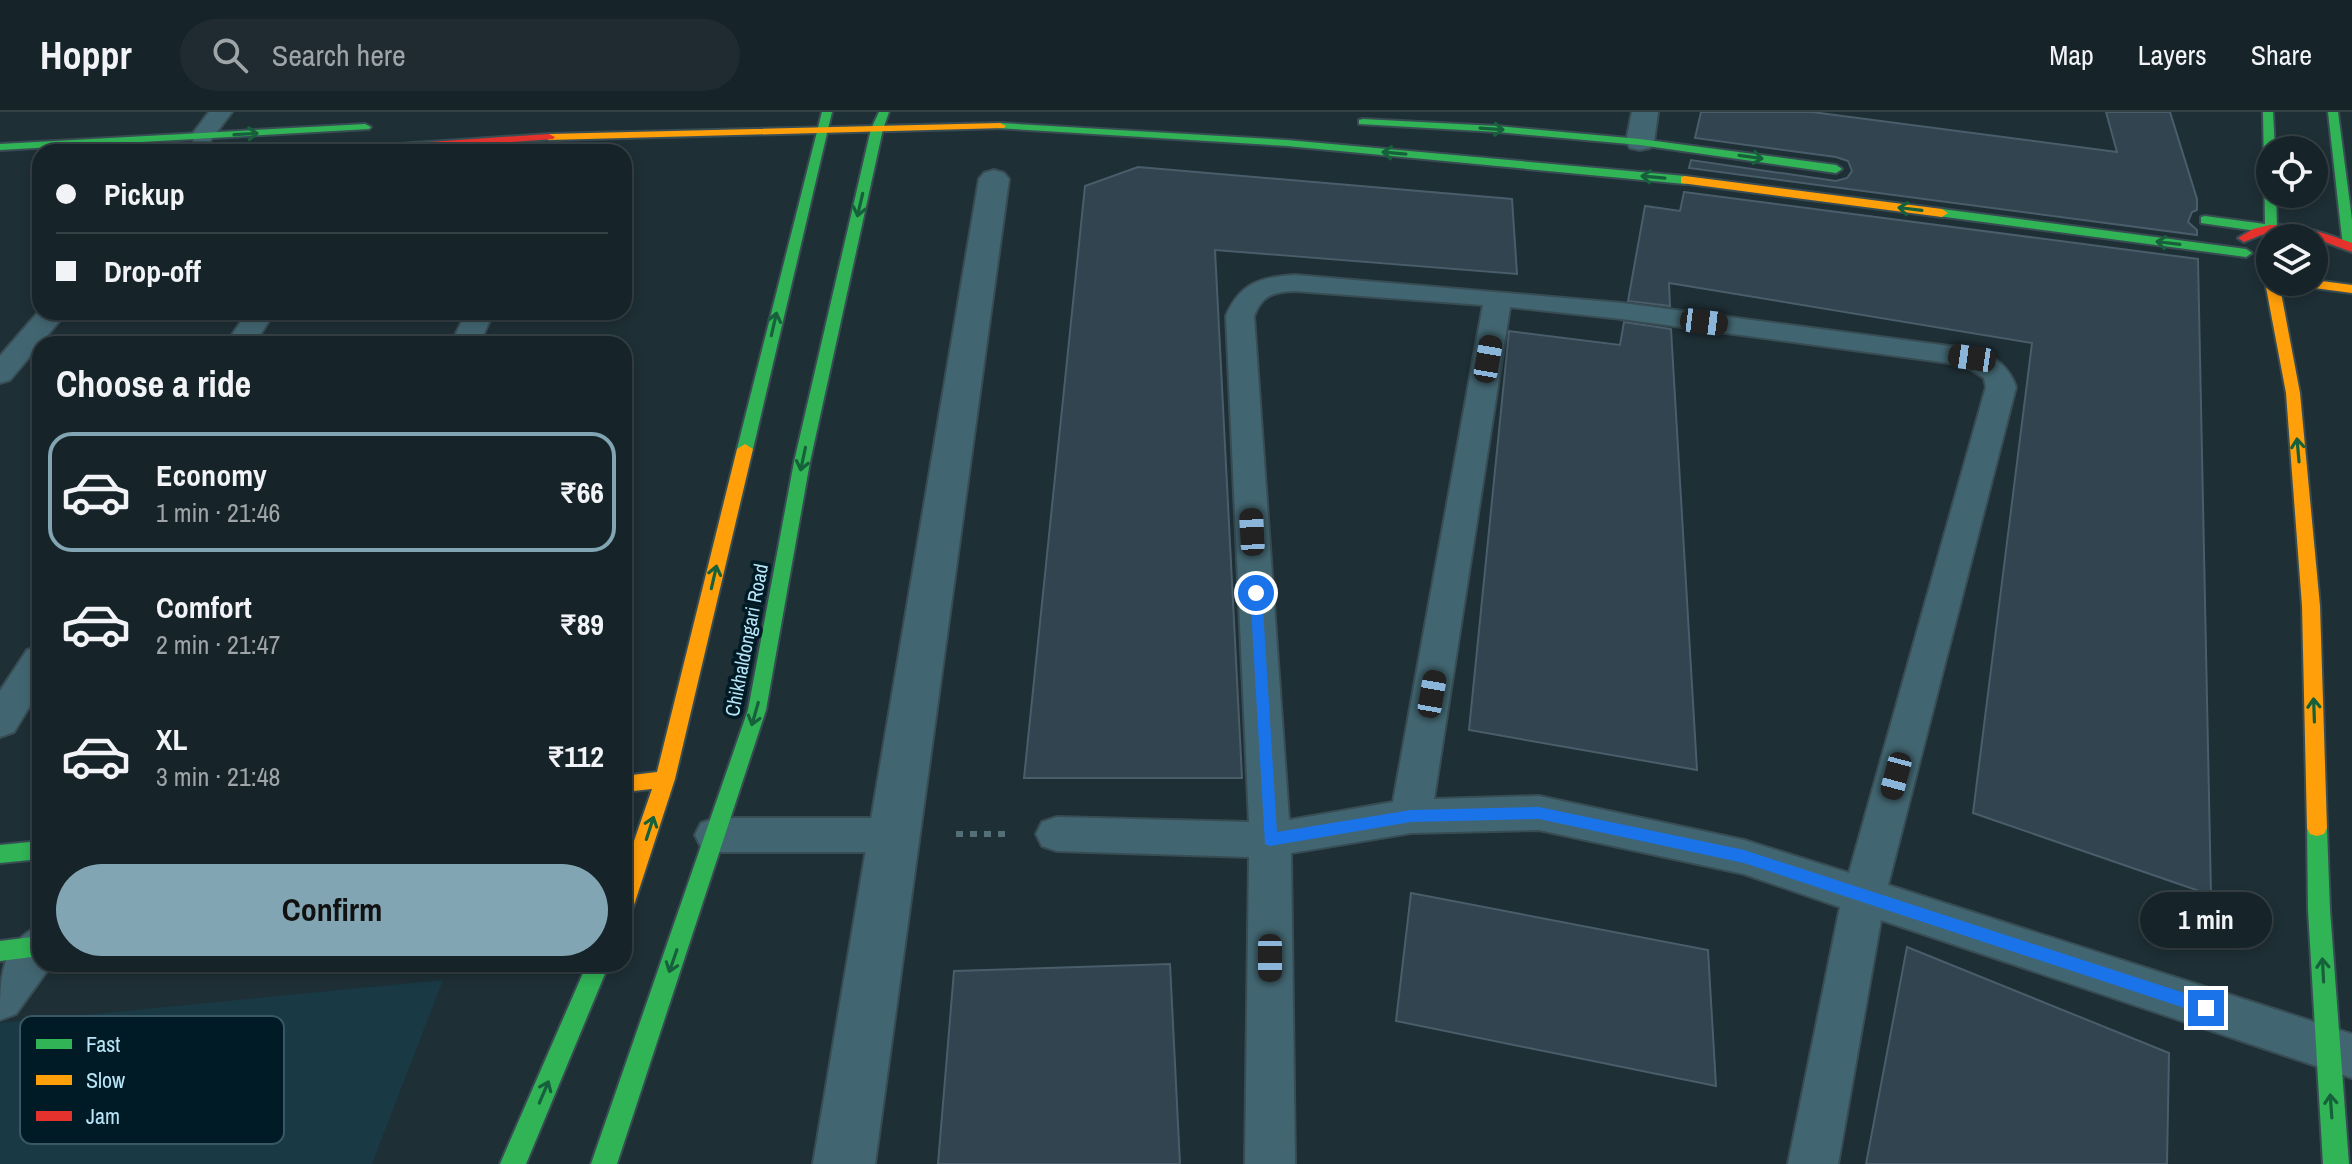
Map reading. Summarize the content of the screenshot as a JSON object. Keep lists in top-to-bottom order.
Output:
{
  "streets": {
    "street": ["Chikhaldongari Road"]
  },
  "legend": ["Fast", "Slow", "Jam"],
  "page": {
    "header": "Hoppr",
    "search": "Search here",
    "nav": ["Map", "Layers", "Share"],
    "banner": ["Pickup", "Drop-off"],
    "heading": "Choose a ride",
    "list": [
      {
        "name": "Economy",
        "note": "1 min · 21:46",
        "value": "₹66"
      },
      {
        "name": "Comfort",
        "note": "2 min · 21:47",
        "value": "₹89"
      },
      {
        "name": "XL",
        "note": "3 min · 21:48",
        "value": "₹112"
      }
    ],
    "buttons": "Confirm",
    "bubble": "1 min"
  }
}
